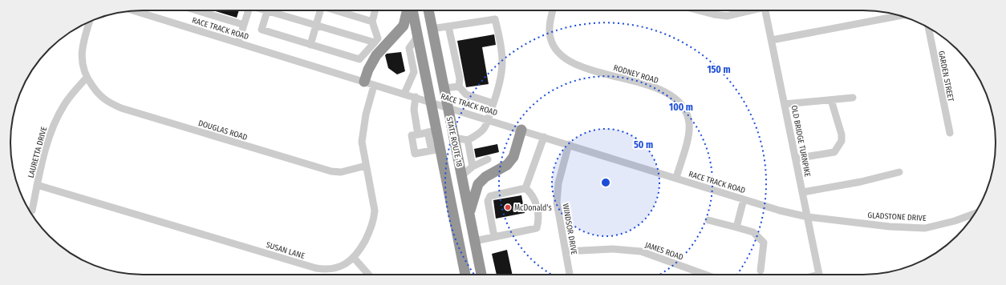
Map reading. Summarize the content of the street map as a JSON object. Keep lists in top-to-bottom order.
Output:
{
  "streets": {
    "highway": ["STATE ROUTE 18"],
    "street": [
      "RACE TRACK ROAD",
      "RODNEY ROAD",
      "GARDEN STREET",
      "DOUGLAS ROAD",
      "OLD BRIDGE TURNPIKE",
      "LAURETTA DRIVE",
      "GLADSTONE DRIVE",
      "WINDSOR DRIVE",
      "SUSAN LANE",
      "JAMES ROAD"
    ]
  },
  "crossings": [
    ["RACE TRACK ROAD", "RODNEY ROAD"],
    ["RACE TRACK ROAD", "OLD BRIDGE TURNPIKE"],
    ["RACE TRACK ROAD", "STATE ROUTE 18"],
    ["RACE TRACK ROAD", "GLADSTONE DRIVE"],
    ["RACE TRACK ROAD", "WINDSOR DRIVE"],
    ["RACE TRACK ROAD", "SUSAN LANE"],
    ["DOUGLAS ROAD", "LAURETTA DRIVE"],
    ["DOUGLAS ROAD", "SUSAN LANE"],
    ["OLD BRIDGE TURNPIKE", "GLADSTONE DRIVE"],
    ["LAURETTA DRIVE", "SUSAN LANE"],
    ["WINDSOR DRIVE", "JAMES ROAD"]
  ],
  "places": ["McDonald's"],
  "rings": ["150 m", "100 m", "50 m"]
}
